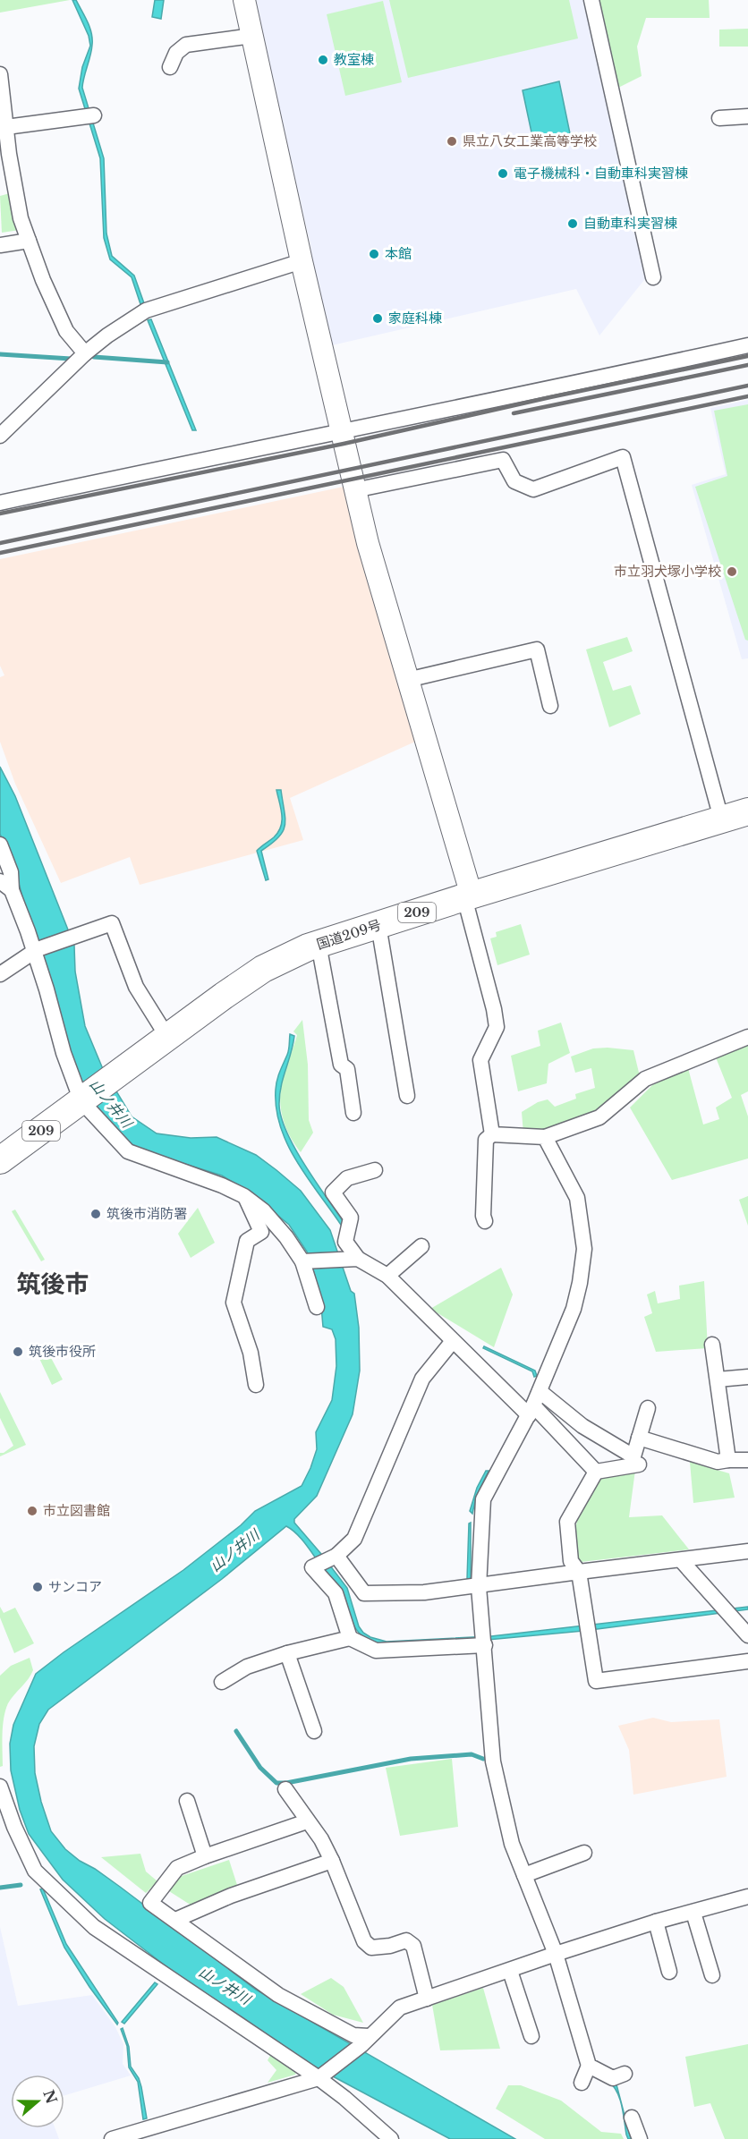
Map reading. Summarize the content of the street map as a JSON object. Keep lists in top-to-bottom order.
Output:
{
  "streets": {
    "highway": ["209", "国道209号"]
  },
  "districts": ["筑後市"],
  "water": ["山ノ井川"],
  "places": [
    "教室棟",
    "県立八女工業高等学校",
    "電子機械科・自動車科実習棟",
    "自動車科実習棟",
    "本館",
    "家庭科棟",
    "市立羽犬塚小学校",
    "筑後市消防署",
    "筑後市役所",
    "市立図書館",
    "サンコア"
  ],
  "north": "right"
}
